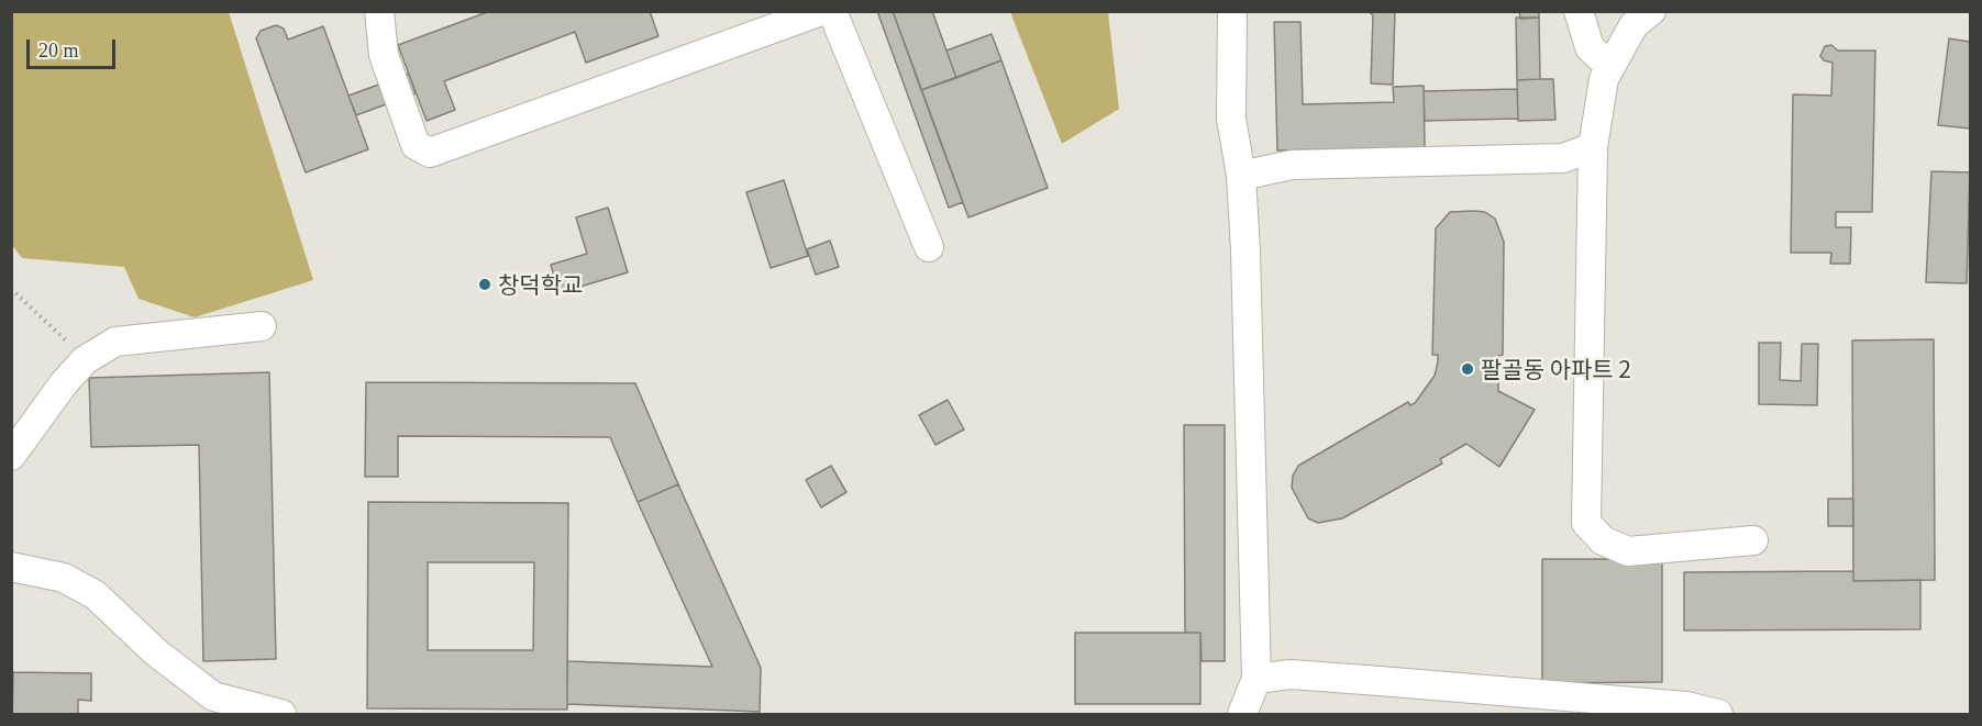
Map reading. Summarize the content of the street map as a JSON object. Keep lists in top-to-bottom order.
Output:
{
  "places": ["창덕학교", "팔골동 아파트 2"],
  "scale_bar": "20 m"
}
